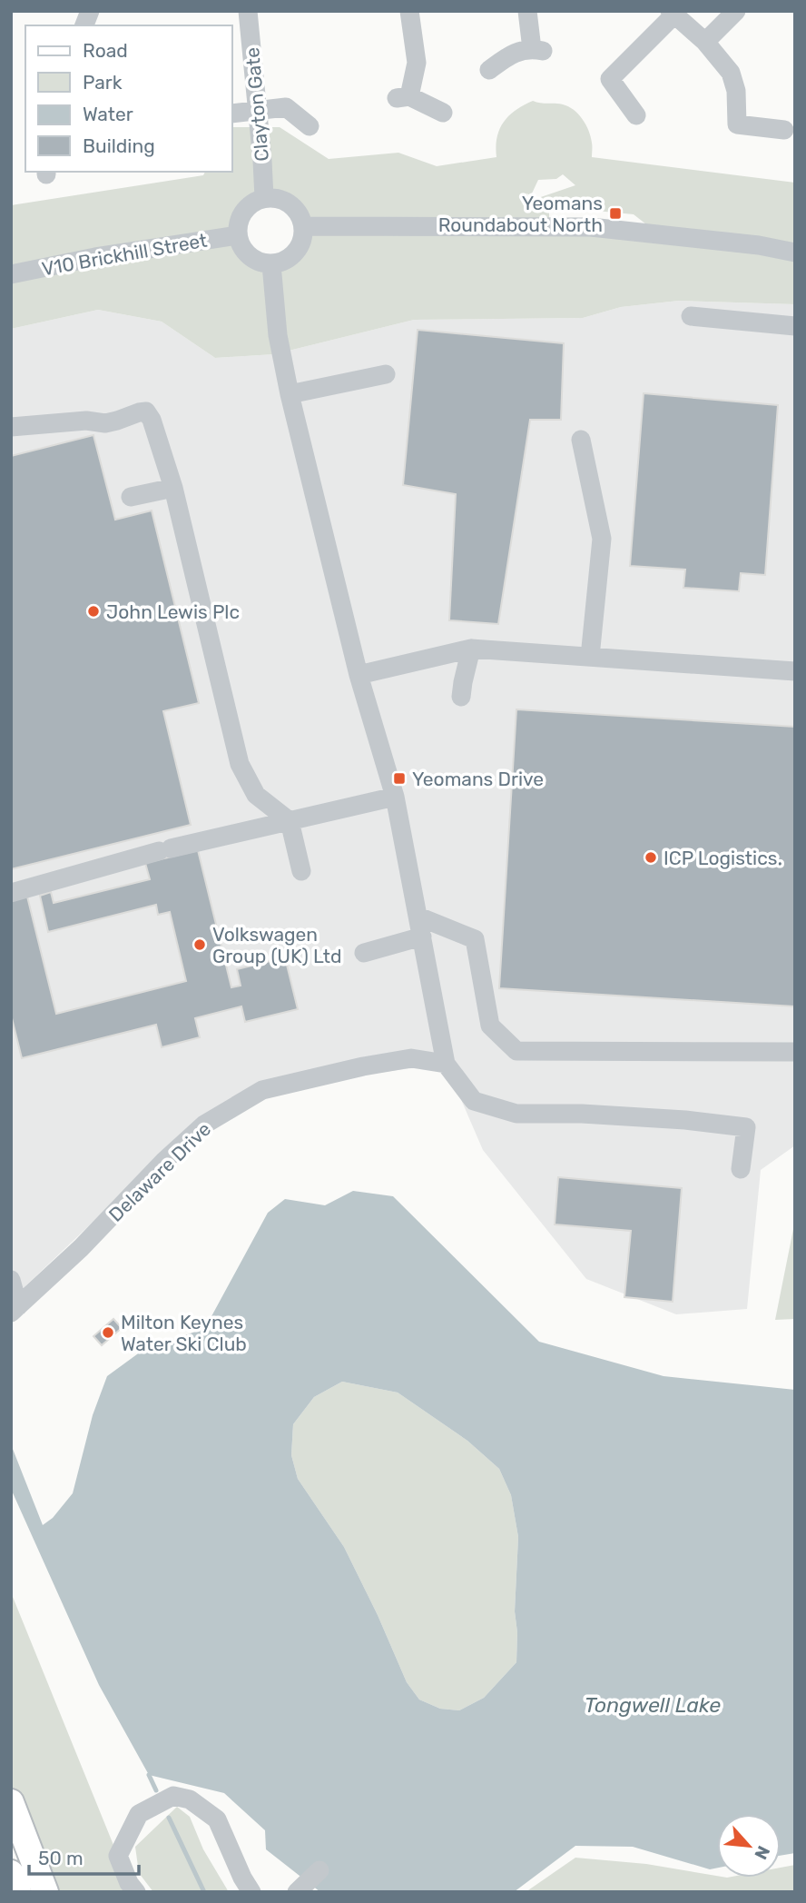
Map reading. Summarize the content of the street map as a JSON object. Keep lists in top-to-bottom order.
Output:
{
  "streets": {
    "street": ["Clayton Gate", "V10 Brickhill Street", "Delaware Drive"]
  },
  "crossings": [
    ["Clayton Gate", "V10 Brickhill Street"]
  ],
  "water": ["Tongwell Lake"],
  "places": {
    "transit": ["Yeomans Roundabout North", "Yeomans Drive"],
    "other": [
      "John Lewis Plc",
      "ICP Logistics.",
      "Volkswagen Group (UK) Ltd",
      "Milton Keynes Water Ski Club"
    ]
  },
  "legend": [
    "Road",
    "Park",
    "Water",
    "Building"
  ],
  "scale_bar": "50 m",
  "north": "bottom right"
}
